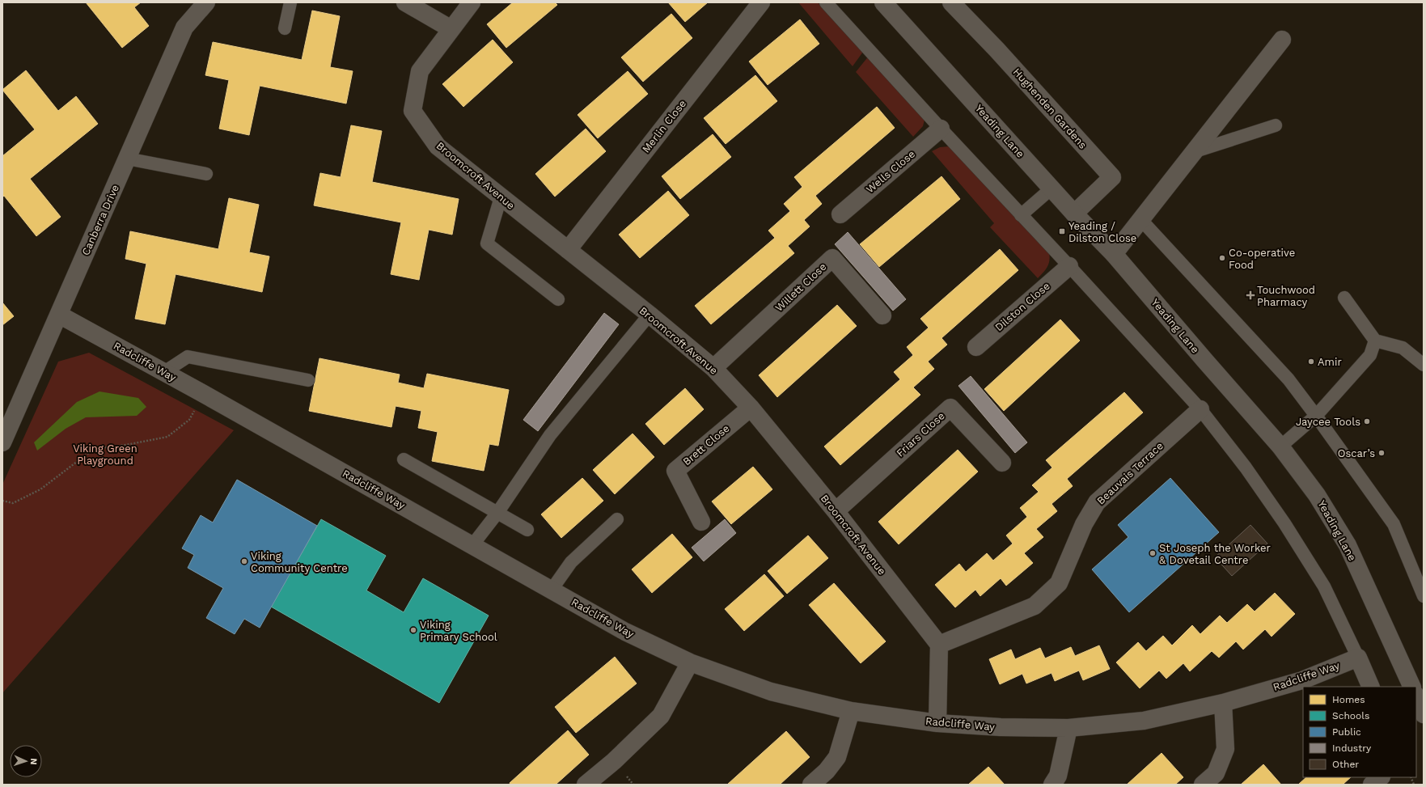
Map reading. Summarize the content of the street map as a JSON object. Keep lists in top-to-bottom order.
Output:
{
  "streets": {
    "street": [
      "Hughenden Gardens",
      "Merlin Close",
      "Yeading Lane",
      "Wells Close",
      "Broomcroft Avenue",
      "Canberra Drive",
      "Willett Close",
      "Dilston Close",
      "Radcliffe Way",
      "Friars Close",
      "Brett Close",
      "Beauvais Terrace"
    ]
  },
  "crossings": [
    ["Hughenden Gardens", "Yeading Lane"],
    ["Merlin Close", "Broomcroft Avenue"],
    ["Broomcroft Avenue", "Willett Close"],
    ["Broomcroft Avenue", "Friars Close"],
    ["Broomcroft Avenue", "Brett Close"],
    ["Broomcroft Avenue", "Beauvais Terrace"],
    ["Canberra Drive", "Radcliffe Way"]
  ],
  "parks": ["Viking Green Playground"],
  "places": {
    "transit": ["Yeading / Dilston Close"],
    "other": [
      "Co-operative Food",
      "Amir",
      "Jaycee Tools",
      "Oscar’s",
      "St Joseph the Worker & Dovetail Centre",
      "Viking Community Centre",
      "Viking Primary School"
    ],
    "health": ["Touchwood Pharmacy"]
  },
  "legend": [
    "Homes",
    "Schools",
    "Public",
    "Industry",
    "Other"
  ],
  "north": "right"
}
